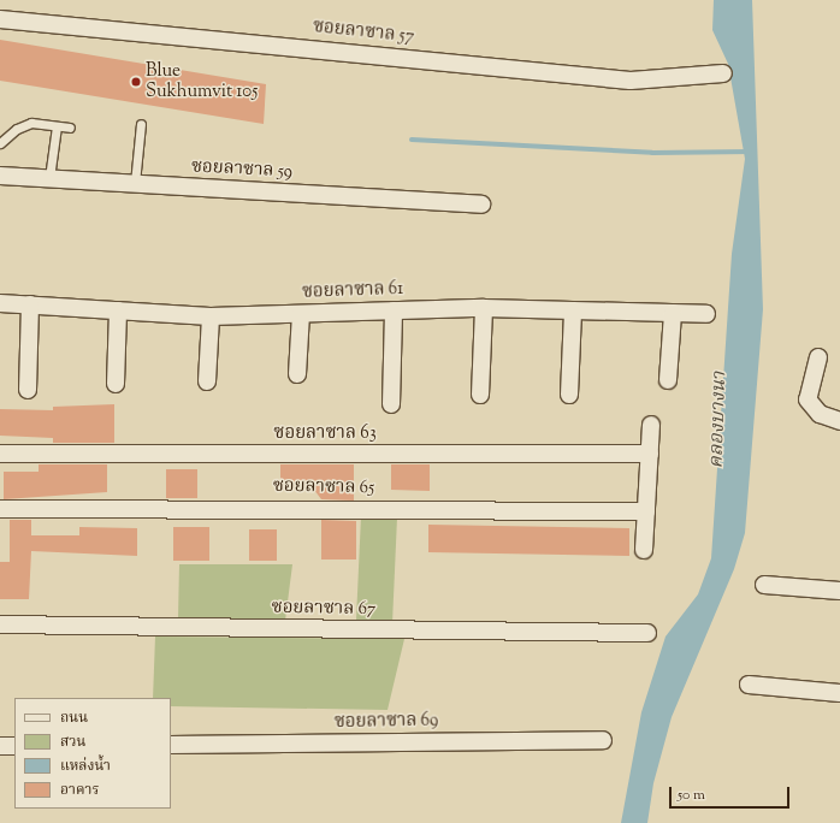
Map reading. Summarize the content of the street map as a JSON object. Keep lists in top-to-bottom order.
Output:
{
  "streets": {
    "street": [
      "ซอยลาซาล 57",
      "ซอยลาซาล 59",
      "ซอยลาซาล 61",
      "ซอยลาซาล 63",
      "ซอยลาซาล 65",
      "ซอยลาซาล 67",
      "ซอยลาซาล 69"
    ]
  },
  "water": ["คลองบางนา"],
  "places": ["Blue Sukhumvit 105"],
  "legend": [
    "ถนน",
    "สวน",
    "แหล่งน้ำ",
    "อาคาร"
  ],
  "scale_bar": "50 m"
}
